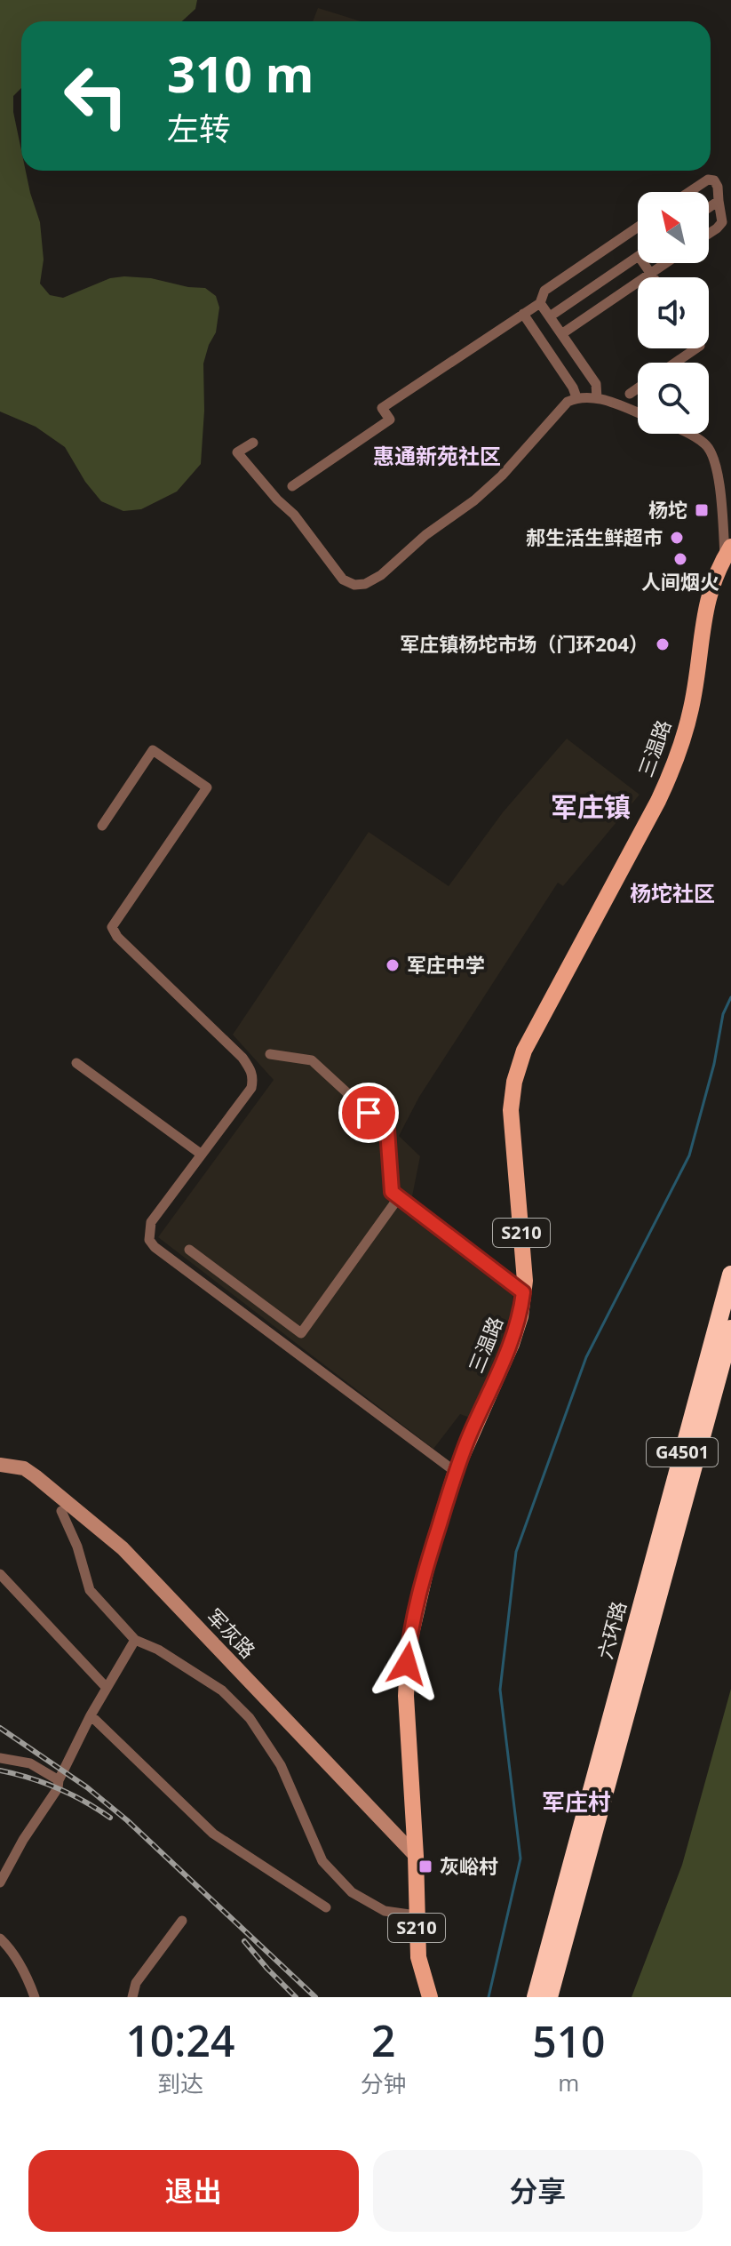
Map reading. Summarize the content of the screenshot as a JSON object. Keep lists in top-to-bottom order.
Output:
{
  "streets": {
    "highway": ["G4501", "六环路"],
    "main road": ["三温路", "S210"],
    "street": ["军灰路"]
  },
  "crossings": [
    ["三温路", "军灰路"]
  ],
  "districts": [
    "惠通新苑社区",
    "军庄镇",
    "杨坨社区",
    "军庄村"
  ],
  "places": {
    "transit": ["杨坨", "灰峪村"],
    "other": [
      "郝生活生鲜超市",
      "人间烟火",
      "军庄镇杨坨市场（门环204）",
      "军庄中学"
    ]
  },
  "north": "top left",
  "page": {
    "turn": ["310 m", "左转"],
    "eta": [
      "10:24",
      "到达",
      "2",
      "分钟",
      "510",
      "m"
    ],
    "buttons": ["退出", "分享"]
  }
}
